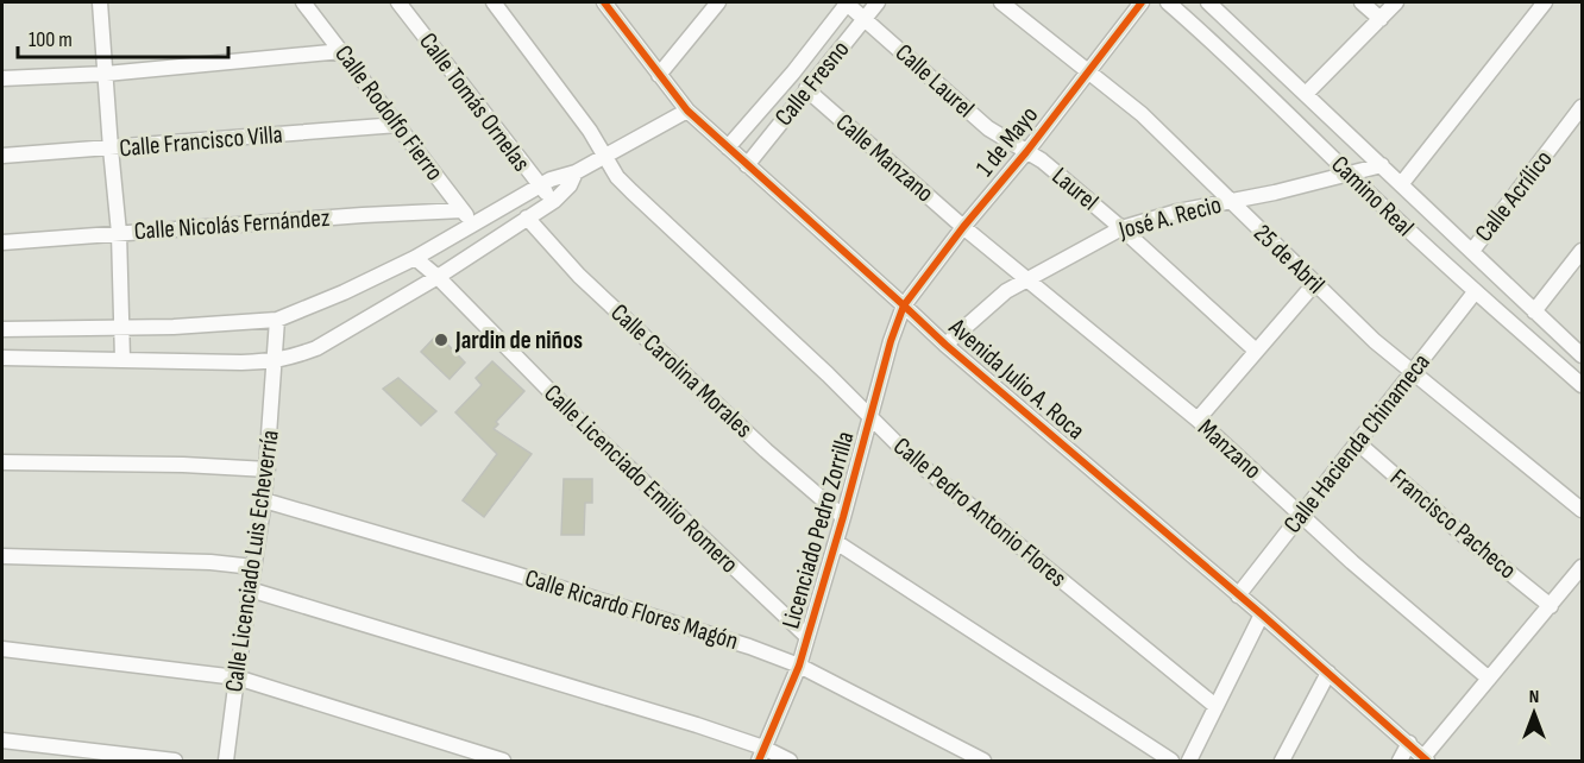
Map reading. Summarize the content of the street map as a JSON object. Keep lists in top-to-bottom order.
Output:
{
  "streets": {
    "street": [
      "Calle Laurel",
      "Calle Fresno",
      "Calle Tomás Ornelas",
      "Calle Rodolfo Fierro",
      "Calle Francisco Villa",
      "1 de Mayo",
      "Calle Manzano",
      "Laurel",
      "Camino Real",
      "Calle Acrílico",
      "José A. Recio",
      "Calle Nicolás Fernández",
      "25 de Abril",
      "Calle Carolina Morales",
      "Avenida Julio A. Roca",
      "Calle Hacienda Chinameca",
      "Manzano",
      "Calle Licenciado Emilio Romero",
      "Calle Pedro Antonio Flores",
      "Francisco Pacheco",
      "Licenciado Pedro Zorrilla",
      "Calle Licenciado Luis Echeverría",
      "Calle Ricardo Flores Magón"
    ]
  },
  "crossings": [
    ["Calle Laurel", "Calle Fresno"],
    ["Calle Laurel", "1 de Mayo"],
    ["Calle Laurel", "Laurel"],
    ["Calle Fresno", "Calle Manzano"],
    ["Calle Fresno", "Avenida Julio A. Roca"],
    ["Calle Rodolfo Fierro", "Calle Francisco Villa"],
    ["Calle Rodolfo Fierro", "Calle Nicolás Fernández"],
    ["1 de Mayo", "Calle Manzano"],
    ["1 de Mayo", "Laurel"],
    ["1 de Mayo", "25 de Abril"],
    ["1 de Mayo", "Avenida Julio A. Roca"],
    ["1 de Mayo", "Manzano"],
    ["1 de Mayo", "Licenciado Pedro Zorrilla"],
    ["Calle Manzano", "Manzano"],
    ["Laurel", "José A. Recio"],
    ["Camino Real", "Calle Acrílico"],
    ["Camino Real", "José A. Recio"],
    ["Camino Real", "Calle Hacienda Chinameca"],
    ["José A. Recio", "25 de Abril"],
    ["José A. Recio", "Avenida Julio A. Roca"],
    ["José A. Recio", "Manzano"],
    ["25 de Abril", "Calle Hacienda Chinameca"],
    ["Calle Carolina Morales", "Licenciado Pedro Zorrilla"],
    ["Avenida Julio A. Roca", "Calle Hacienda Chinameca"],
    ["Avenida Julio A. Roca", "Licenciado Pedro Zorrilla"],
    ["Calle Hacienda Chinameca", "Manzano"],
    ["Calle Hacienda Chinameca", "Francisco Pacheco"],
    ["Calle Licenciado Emilio Romero", "Licenciado Pedro Zorrilla"],
    ["Calle Pedro Antonio Flores", "Licenciado Pedro Zorrilla"],
    ["Licenciado Pedro Zorrilla", "Calle Ricardo Flores Magón"],
    ["Calle Licenciado Luis Echeverría", "Calle Ricardo Flores Magón"]
  ],
  "places": ["Jardin de niños"],
  "scale_bar": "100 m",
  "north": "top"
}
